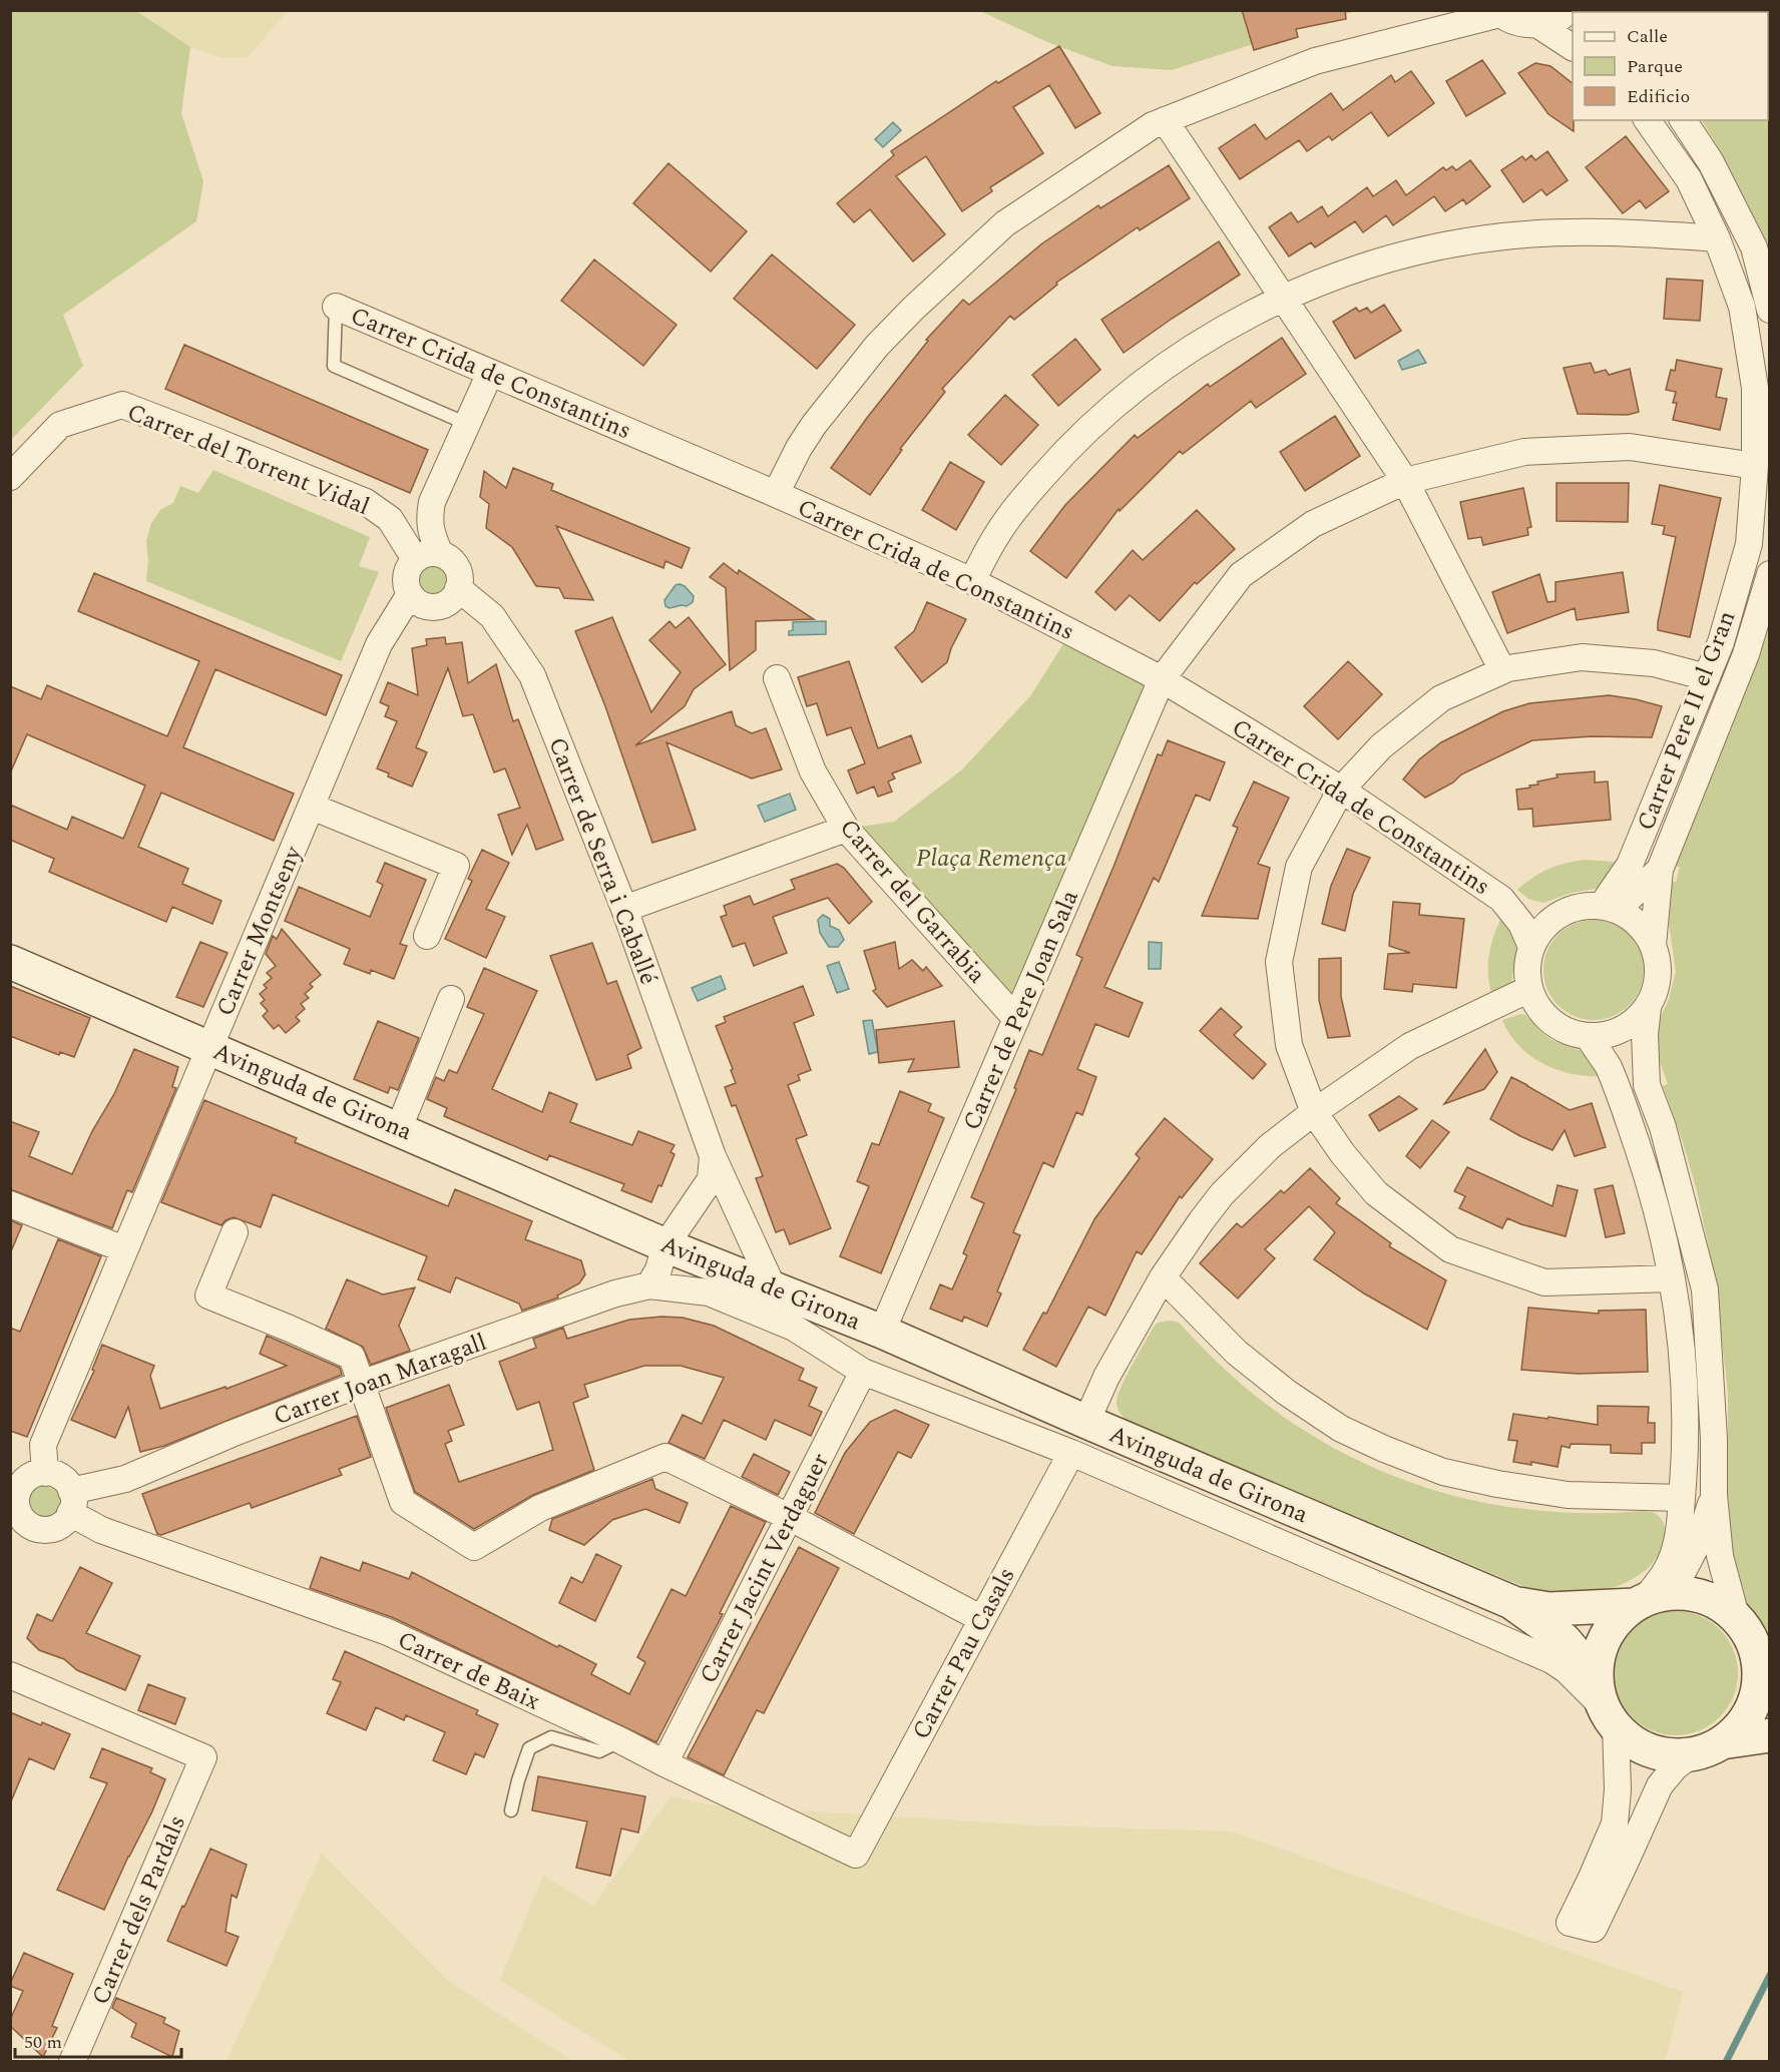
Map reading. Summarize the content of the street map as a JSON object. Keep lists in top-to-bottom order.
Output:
{
  "streets": {
    "main road": ["Avinguda de Girona"],
    "street": [
      "Carrer Crida de Constantins",
      "Carrer del Torrent Vidal",
      "Carrer Pere II el Gran",
      "Carrer de Serra i Caballé",
      "Carrer del Garrabia",
      "Carrer Montseny",
      "Carrer de Pere Joan Sala",
      "Carrer Joan Maragall",
      "Carrer Jacint Verdaguer",
      "Carrer Pau Casals",
      "Carrer de Baix",
      "Carrer dels Pardals"
    ]
  },
  "crossings": [
    ["Carrer Crida de Constantins", "Carrer Pere II el Gran"],
    ["Carrer Crida de Constantins", "Carrer de Pere Joan Sala"],
    ["Carrer del Torrent Vidal", "Carrer de Serra i Caballé"],
    ["Carrer del Torrent Vidal", "Carrer Montseny"],
    ["Carrer Pere II el Gran", "Carrer de Pere Joan Sala"],
    ["Carrer de Serra i Caballé", "Carrer Montseny"],
    ["Carrer de Serra i Caballé", "Avinguda de Girona"],
    ["Carrer del Garrabia", "Carrer de Pere Joan Sala"],
    ["Carrer Montseny", "Avinguda de Girona"],
    ["Carrer Montseny", "Carrer Joan Maragall"],
    ["Carrer Montseny", "Carrer de Baix"],
    ["Carrer de Pere Joan Sala", "Avinguda de Girona"],
    ["Avinguda de Girona", "Carrer Joan Maragall"],
    ["Avinguda de Girona", "Carrer Jacint Verdaguer"],
    ["Avinguda de Girona", "Carrer Pau Casals"],
    ["Carrer Joan Maragall", "Carrer de Baix"],
    ["Carrer Jacint Verdaguer", "Carrer de Baix"],
    ["Carrer Pau Casals", "Carrer de Baix"]
  ],
  "parks": ["Plaça Remença"],
  "legend": ["Calle", "Parque", "Edificio"],
  "scale_bar": "50 m"
}
